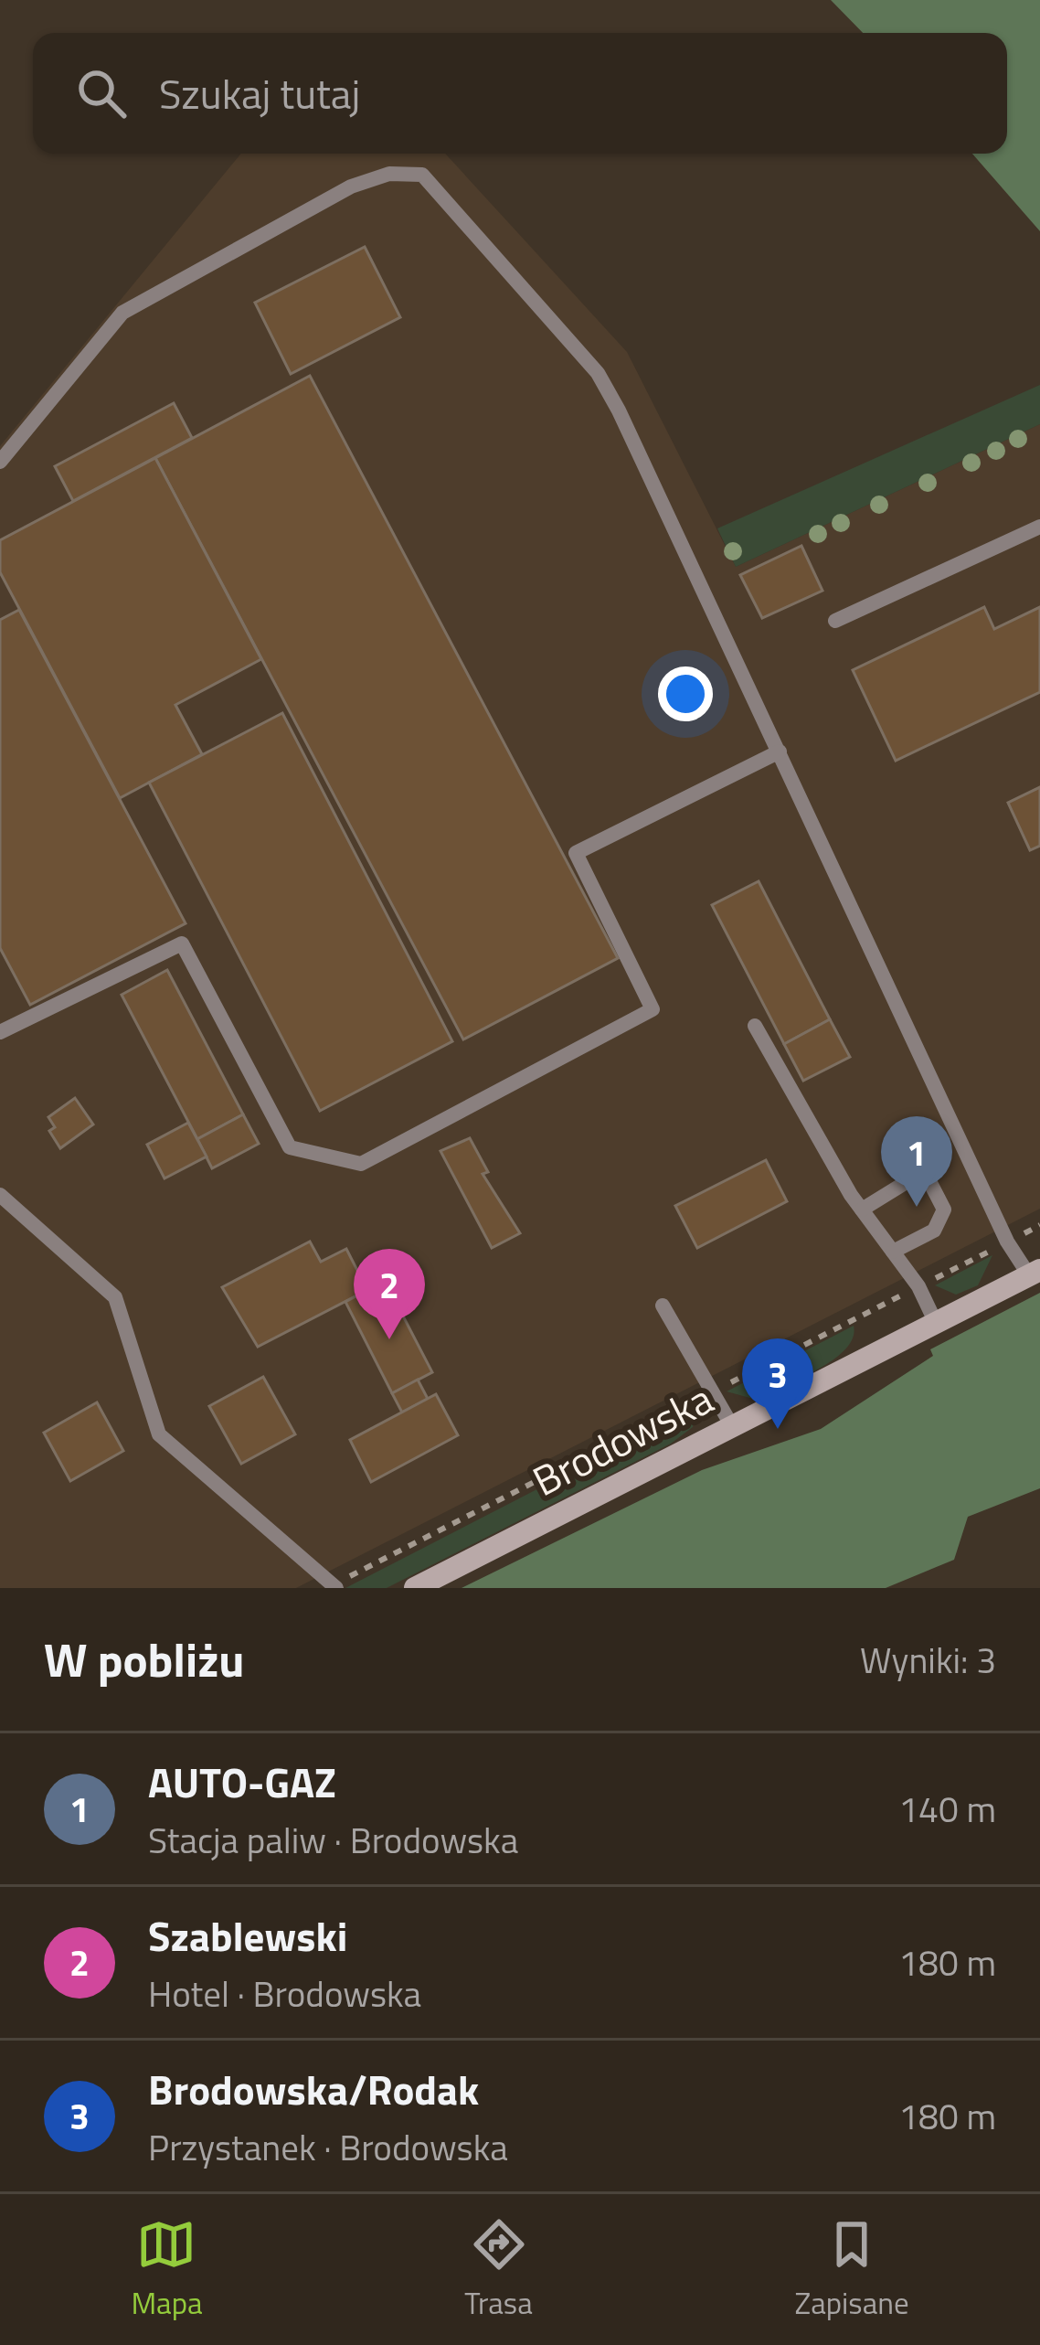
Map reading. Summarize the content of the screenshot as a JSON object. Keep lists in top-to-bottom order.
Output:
{
  "streets": {
    "street": ["Brodowska"]
  },
  "page": {
    "search": "Szukaj tutaj",
    "pins": ["1", "2", "3"],
    "heading": ["W pobliżu", "Wyniki: 3"],
    "list": [
      {
        "mark": "1",
        "name": "AUTO-GAZ",
        "note": "Stacja paliw · Brodowska",
        "value": "140 m"
      },
      {
        "mark": "2",
        "name": "Szablewski",
        "note": "Hotel · Brodowska",
        "value": "180 m"
      },
      {
        "mark": "3",
        "name": "Brodowska/Rodak",
        "note": "Przystanek · Brodowska",
        "value": "180 m"
      }
    ],
    "nav": ["Mapa", "Trasa", "Zapisane"]
  }
}
